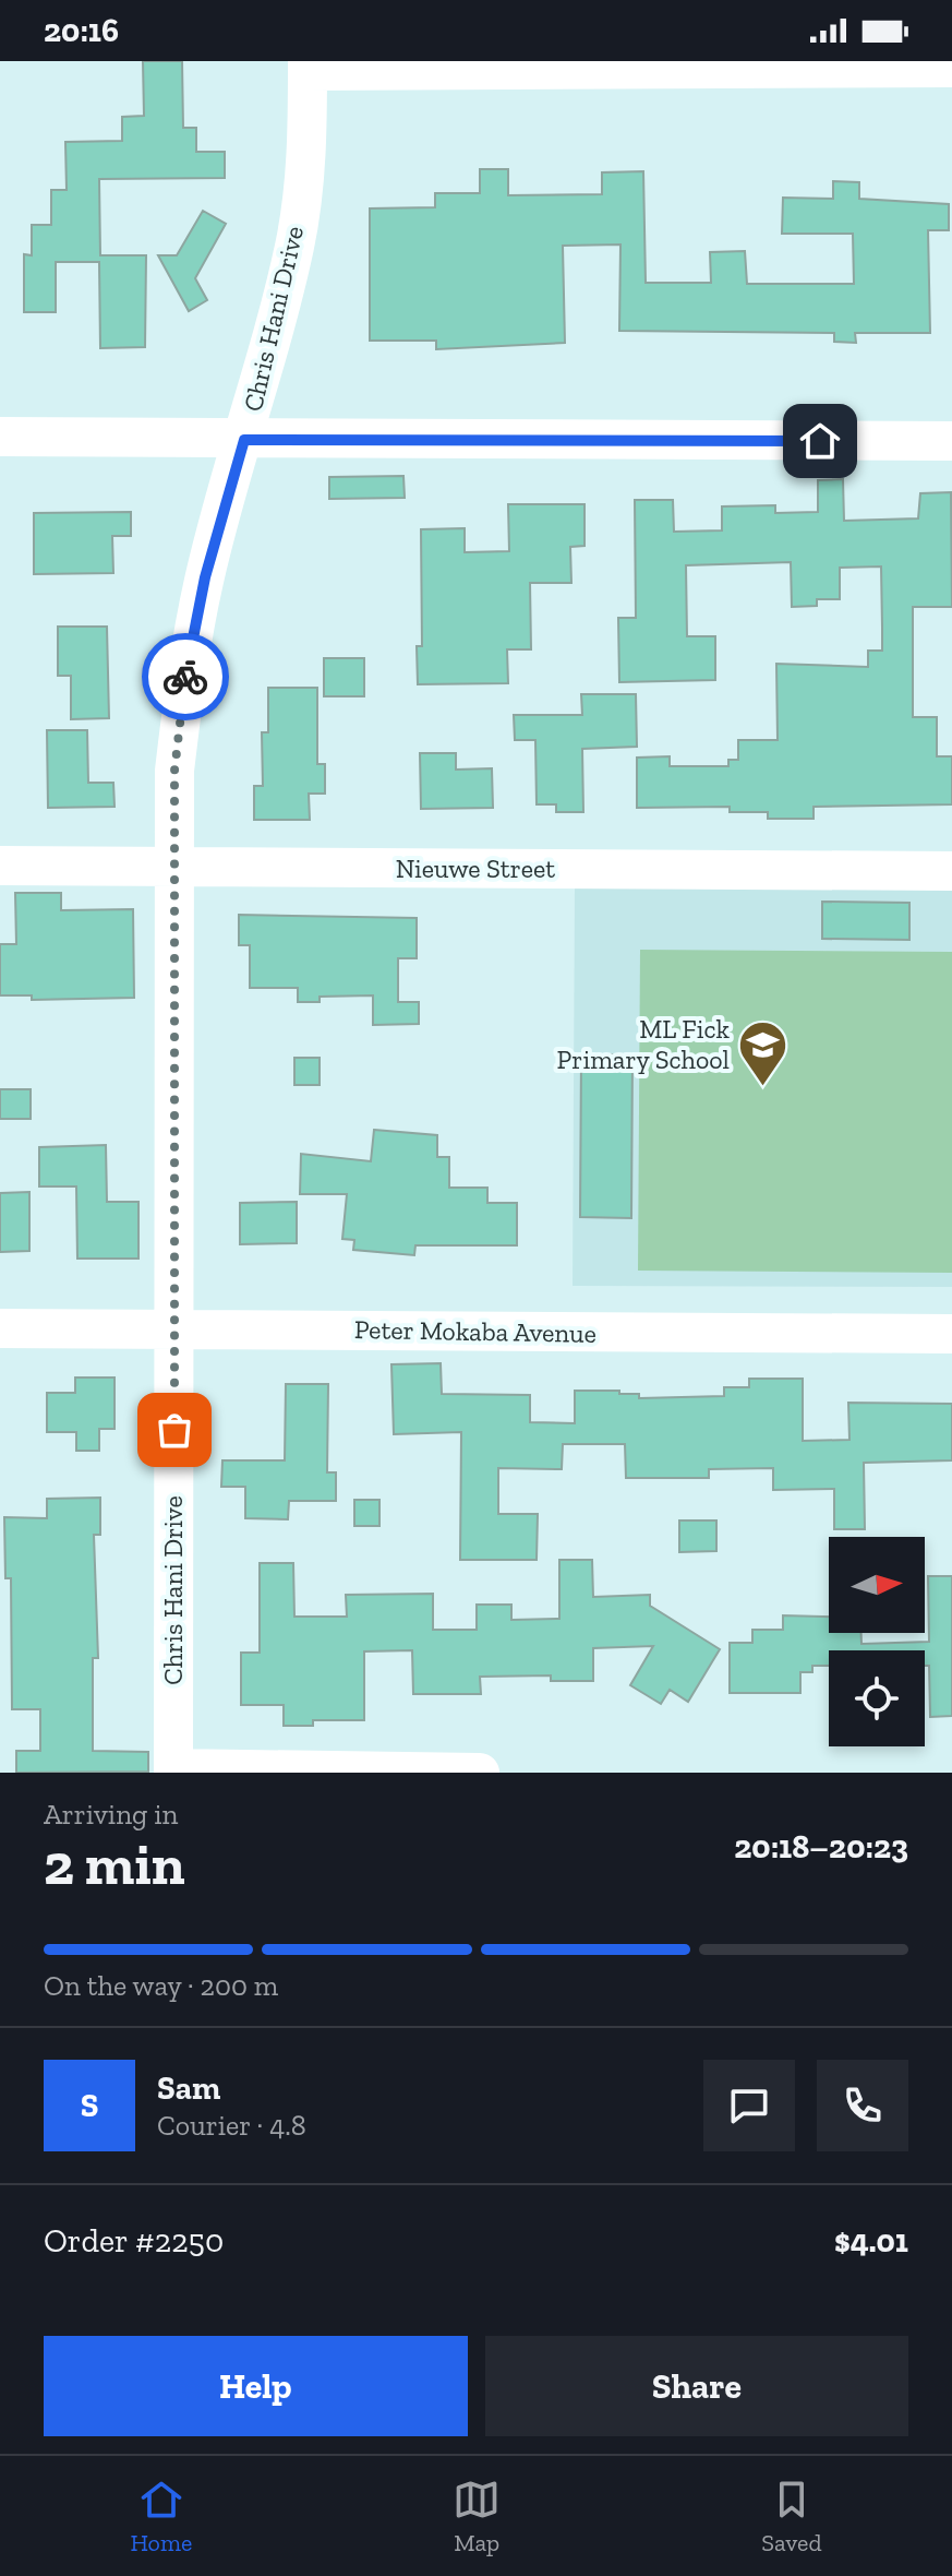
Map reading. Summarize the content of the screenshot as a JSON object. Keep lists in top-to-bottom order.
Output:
{
  "streets": {
    "street": ["Chris Hani Drive", "Nieuwe Street", "Peter Mokaba Avenue"]
  },
  "crossings": [
    ["Chris Hani Drive", "Nieuwe Street"],
    ["Chris Hani Drive", "Peter Mokaba Avenue"]
  ],
  "places": {
    "school or university": ["ML Fick Primary School"]
  },
  "north": "right",
  "page": {
    "status": "20:16",
    "heading": ["2 min", "Arriving in", "20:18–20:23"],
    "panel": [
      "Sam",
      "Courier · 4.8",
      "Order #2250",
      "$4.01"
    ],
    "bar": "On the way · 200 m",
    "round": "S",
    "buttons": ["Help", "Share"],
    "tabs": ["Home", "Map", "Saved"]
  }
}
